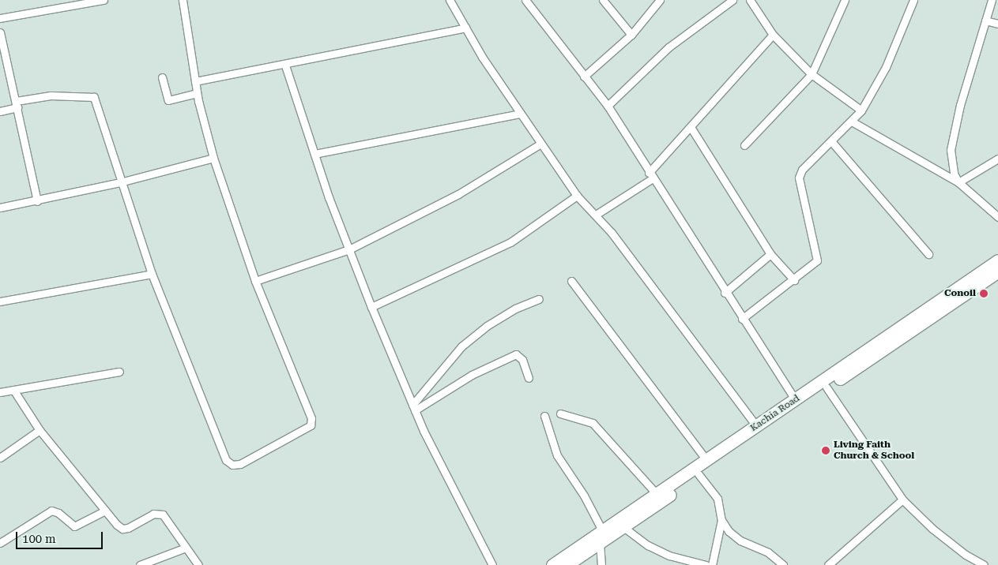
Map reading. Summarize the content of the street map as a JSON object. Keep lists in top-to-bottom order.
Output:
{
  "streets": {
    "highway": ["Kachia Road"]
  },
  "places": ["Conoil", "Living Faith Church & School"],
  "scale_bar": "100 m"
}
